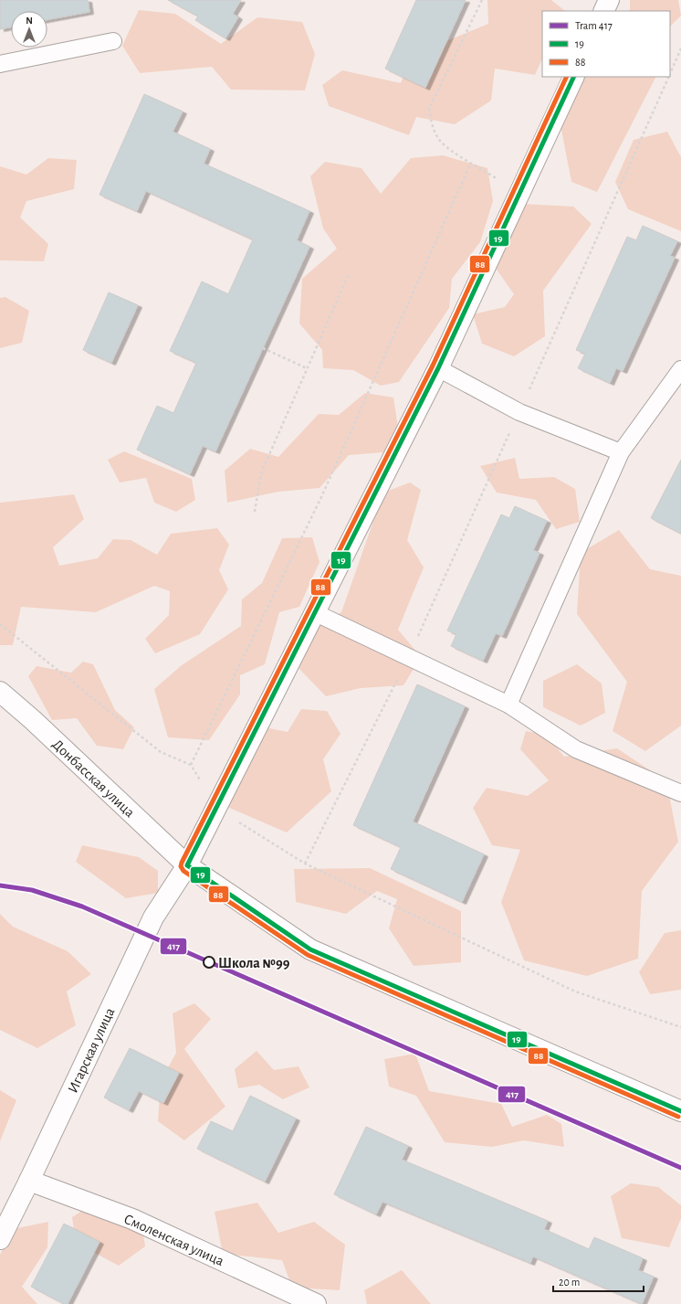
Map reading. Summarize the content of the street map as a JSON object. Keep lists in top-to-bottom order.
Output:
{
  "streets": {
    "street": ["Донбасская улица", "Игарская улица", "Смоленская улица"]
  },
  "crossings": [
    ["Донбасская улица", "Игарская улица"],
    ["Игарская улица", "Смоленская улица"]
  ],
  "places": ["Школа №99"],
  "lines": ["transit line 19", "transit line 88", "tram line 417"],
  "legend": ["Tram 417", "19", "88"],
  "scale_bar": "20 m",
  "north": "top"
}
